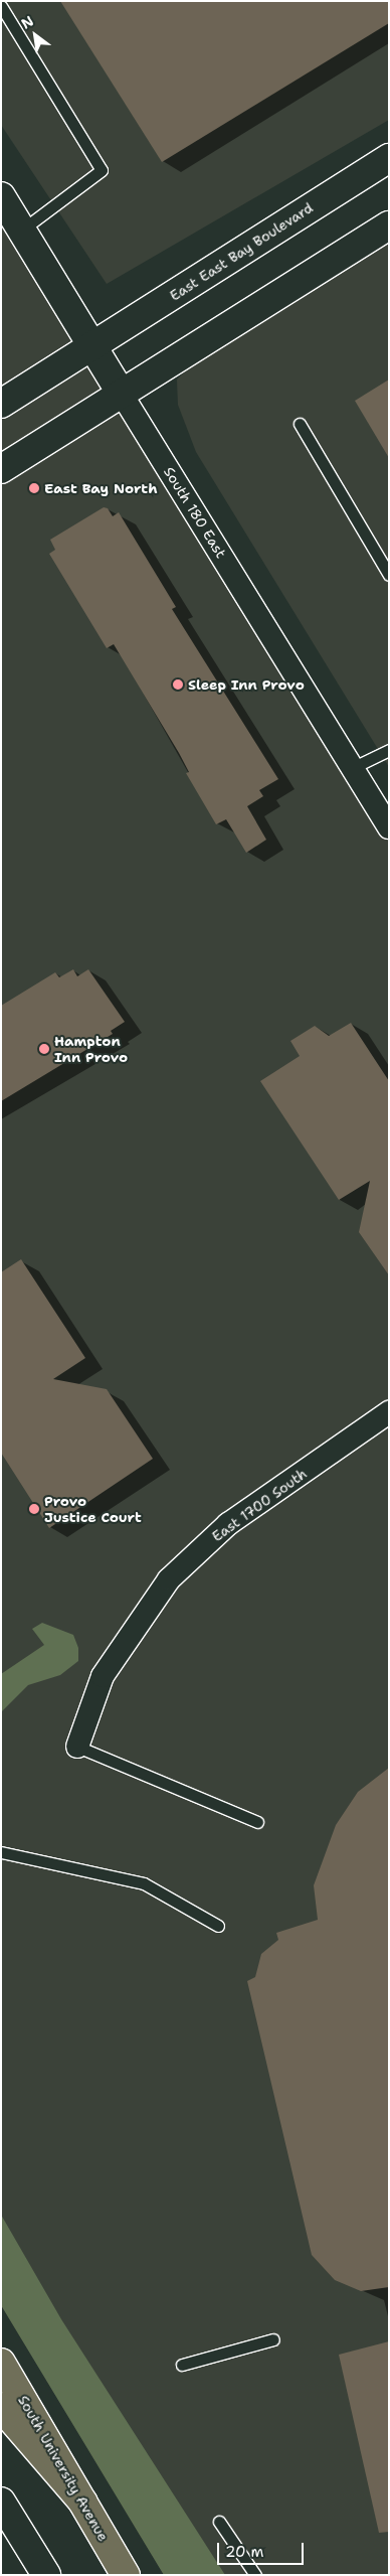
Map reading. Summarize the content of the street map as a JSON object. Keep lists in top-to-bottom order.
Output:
{
  "streets": {
    "highway": ["South University Avenue"],
    "street": ["East East Bay Boulevard", "South 180 East", "East 1700 South"]
  },
  "crossings": [
    ["East East Bay Boulevard", "South 180 East"]
  ],
  "places": [
    "East Bay North",
    "Sleep Inn Provo",
    "Hampton Inn Provo",
    "Provo Justice Court"
  ],
  "scale_bar": "20 m",
  "north": "top left"
}
